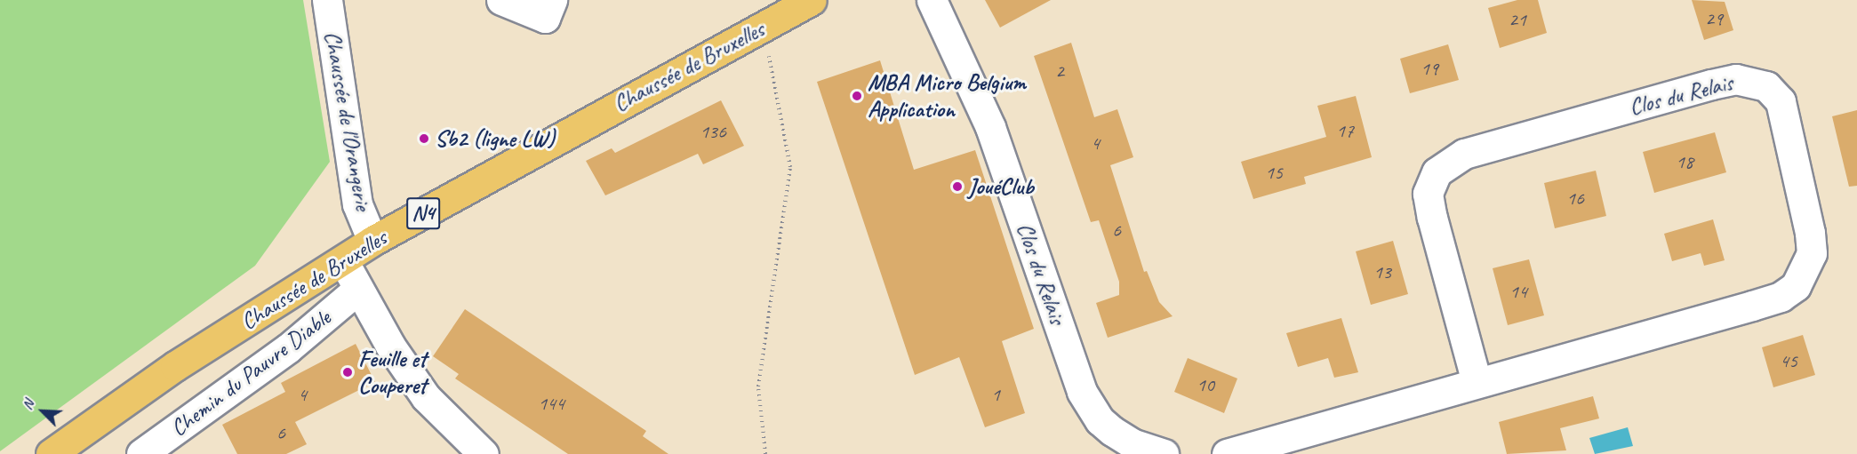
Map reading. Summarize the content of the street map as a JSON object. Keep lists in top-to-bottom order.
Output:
{
  "streets": {
    "main road": ["Chaussée de Bruxelles", "N4"],
    "street": ["Clos du Relais", "Chaussée de l'Orangerie", "Chemin du Pauvre Diable"]
  },
  "crossings": [
    ["Chaussée de Bruxelles", "Chaussée de l'Orangerie"]
  ],
  "places": [
    "MBA Micro Belgium Application",
    "Sb2 (ligne LW)",
    "JouéClub",
    "Feuille et Couperet"
  ],
  "house_numbers": [
    "29",
    "21",
    "19",
    "2",
    "17",
    "136",
    "4",
    "18",
    "15",
    "16",
    "6",
    "13",
    "14",
    "45",
    "10",
    "4",
    "1",
    "144",
    "6"
  ],
  "north": "top left"
}
